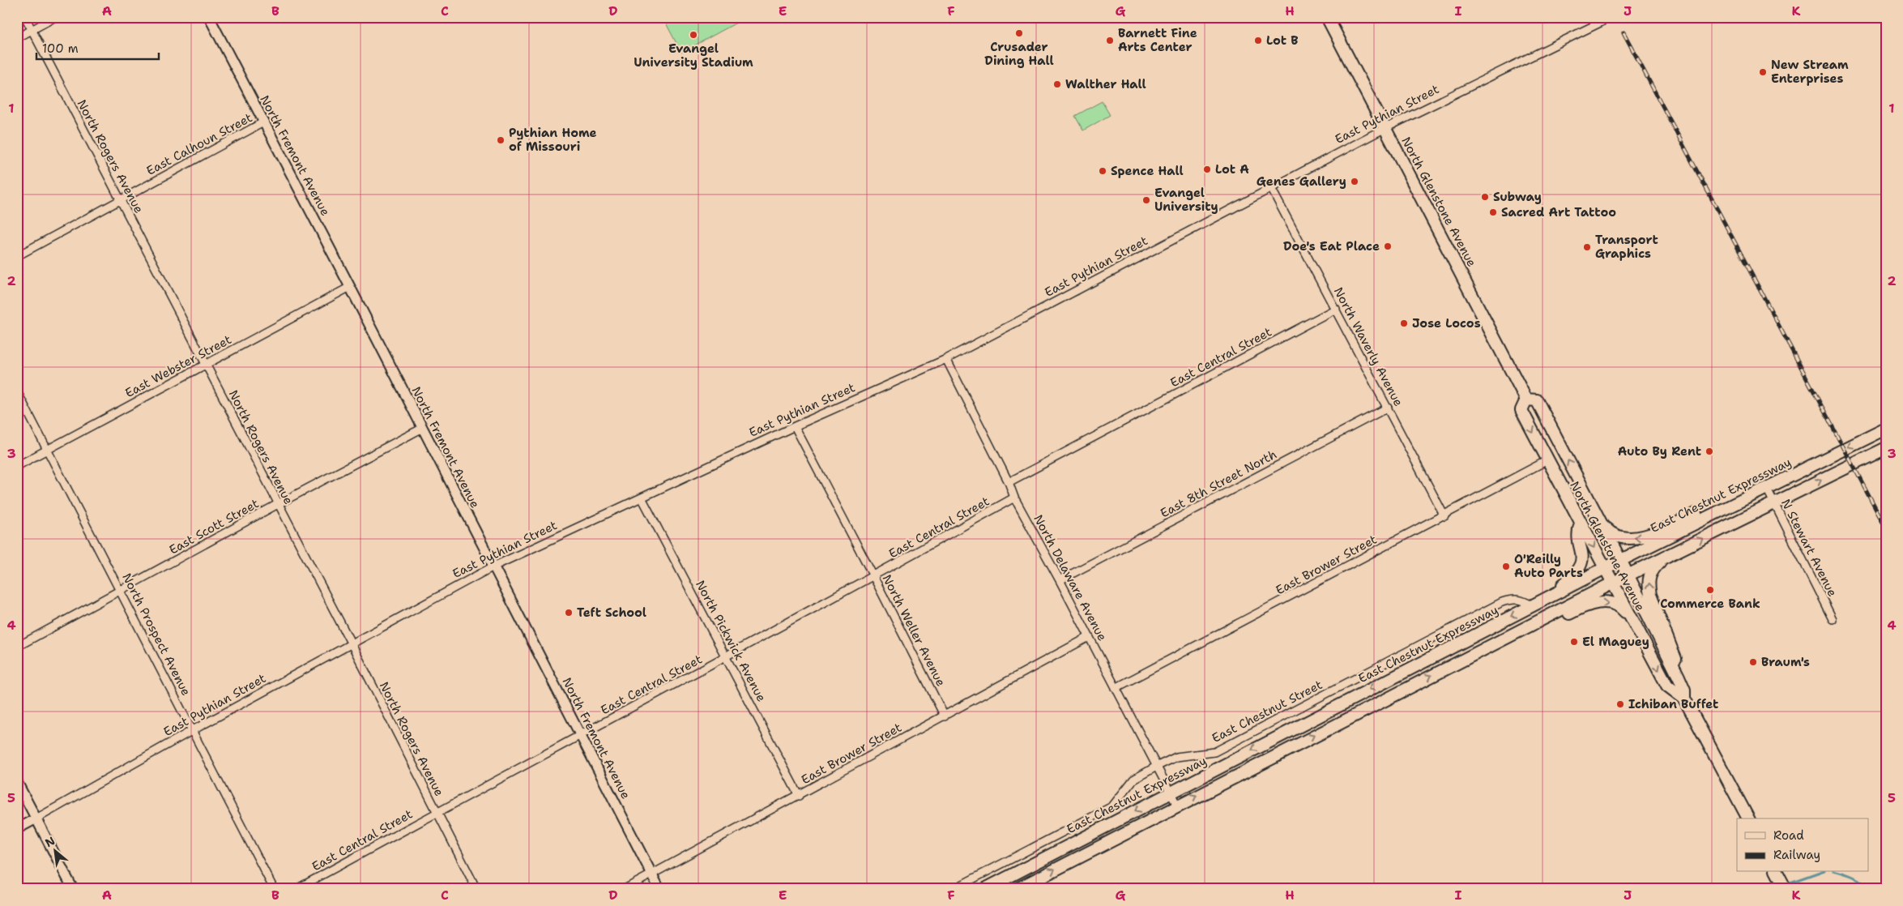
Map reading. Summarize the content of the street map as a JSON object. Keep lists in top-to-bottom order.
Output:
{
  "streets": {
    "main road": ["North Glenstone Avenue", "East Chestnut Expressway"],
    "street": [
      "East Pythian Street",
      "East Calhoun Street",
      "North Fremont Avenue",
      "North Rogers Avenue",
      "North Waverly Avenue",
      "East Central Street",
      "East Webster Street",
      "East 8th Street North",
      "East Scott Street",
      "N Stewart Avenue",
      "East Brower Street",
      "North Delaware Avenue",
      "North Weller Avenue",
      "North Prospect Avenue",
      "North Pickwick Avenue",
      "East Chestnut Street"
    ]
  },
  "crossings": [
    ["East Pythian Street", "North Fremont Avenue"],
    ["East Pythian Street", "North Rogers Avenue"],
    ["East Pythian Street", "North Glenstone Avenue"],
    ["East Pythian Street", "North Waverly Avenue"],
    ["East Pythian Street", "North Delaware Avenue"],
    ["East Pythian Street", "North Weller Avenue"],
    ["East Pythian Street", "North Prospect Avenue"],
    ["East Pythian Street", "North Pickwick Avenue"],
    ["East Calhoun Street", "North Fremont Avenue"],
    ["East Calhoun Street", "North Rogers Avenue"],
    ["North Fremont Avenue", "East Central Street"],
    ["North Fremont Avenue", "East Webster Street"],
    ["North Fremont Avenue", "East Scott Street"],
    ["North Fremont Avenue", "East Brower Street"],
    ["North Rogers Avenue", "East Central Street"],
    ["North Rogers Avenue", "East Webster Street"],
    ["North Rogers Avenue", "East Scott Street"],
    ["North Glenstone Avenue", "East Chestnut Expressway"],
    ["North Glenstone Avenue", "East Brower Street"],
    ["North Waverly Avenue", "East Central Street"],
    ["North Waverly Avenue", "East 8th Street North"],
    ["North Waverly Avenue", "East Brower Street"],
    ["East Central Street", "North Delaware Avenue"],
    ["East Central Street", "North Weller Avenue"],
    ["East Central Street", "North Pickwick Avenue"],
    ["East Webster Street", "North Prospect Avenue"],
    ["East 8th Street North", "North Delaware Avenue"],
    ["East Chestnut Expressway", "N Stewart Avenue"],
    ["East Chestnut Expressway", "North Delaware Avenue"],
    ["East Chestnut Expressway", "East Chestnut Street"],
    ["East Scott Street", "North Prospect Avenue"],
    ["East Brower Street", "North Delaware Avenue"],
    ["East Brower Street", "North Weller Avenue"],
    ["East Brower Street", "North Pickwick Avenue"],
    ["North Delaware Avenue", "East Chestnut Street"]
  ],
  "places": [
    "Crusader Dining Hall",
    "Evangel University Stadium",
    "Barnett Fine Arts Center",
    "Lot B",
    "New Stream Enterprises",
    "Walther Hall",
    "Pythian Home of Missouri",
    "Lot A",
    "Spence Hall",
    "Genes Gallery",
    "Subway",
    "Evangel University",
    "Sacred Art Tattoo",
    "Doe's Eat Place",
    "Transport Graphics",
    "Jose Locos",
    "Auto By Rent",
    "O'Reilly Auto Parts",
    "Commerce Bank",
    "Teft School",
    "El Maguey",
    "Braum's",
    "Ichiban Buffet"
  ],
  "legend": ["Road", "Railway"],
  "scale_bar": "100 m",
  "north": "top left",
  "grid": {
    "columns": [
      "A",
      "B",
      "C",
      "D",
      "E",
      "F",
      "G",
      "H",
      "I",
      "J",
      "K"
    ],
    "rows": [
      "1",
      "2",
      "3",
      "4",
      "5"
    ]
  }
}
